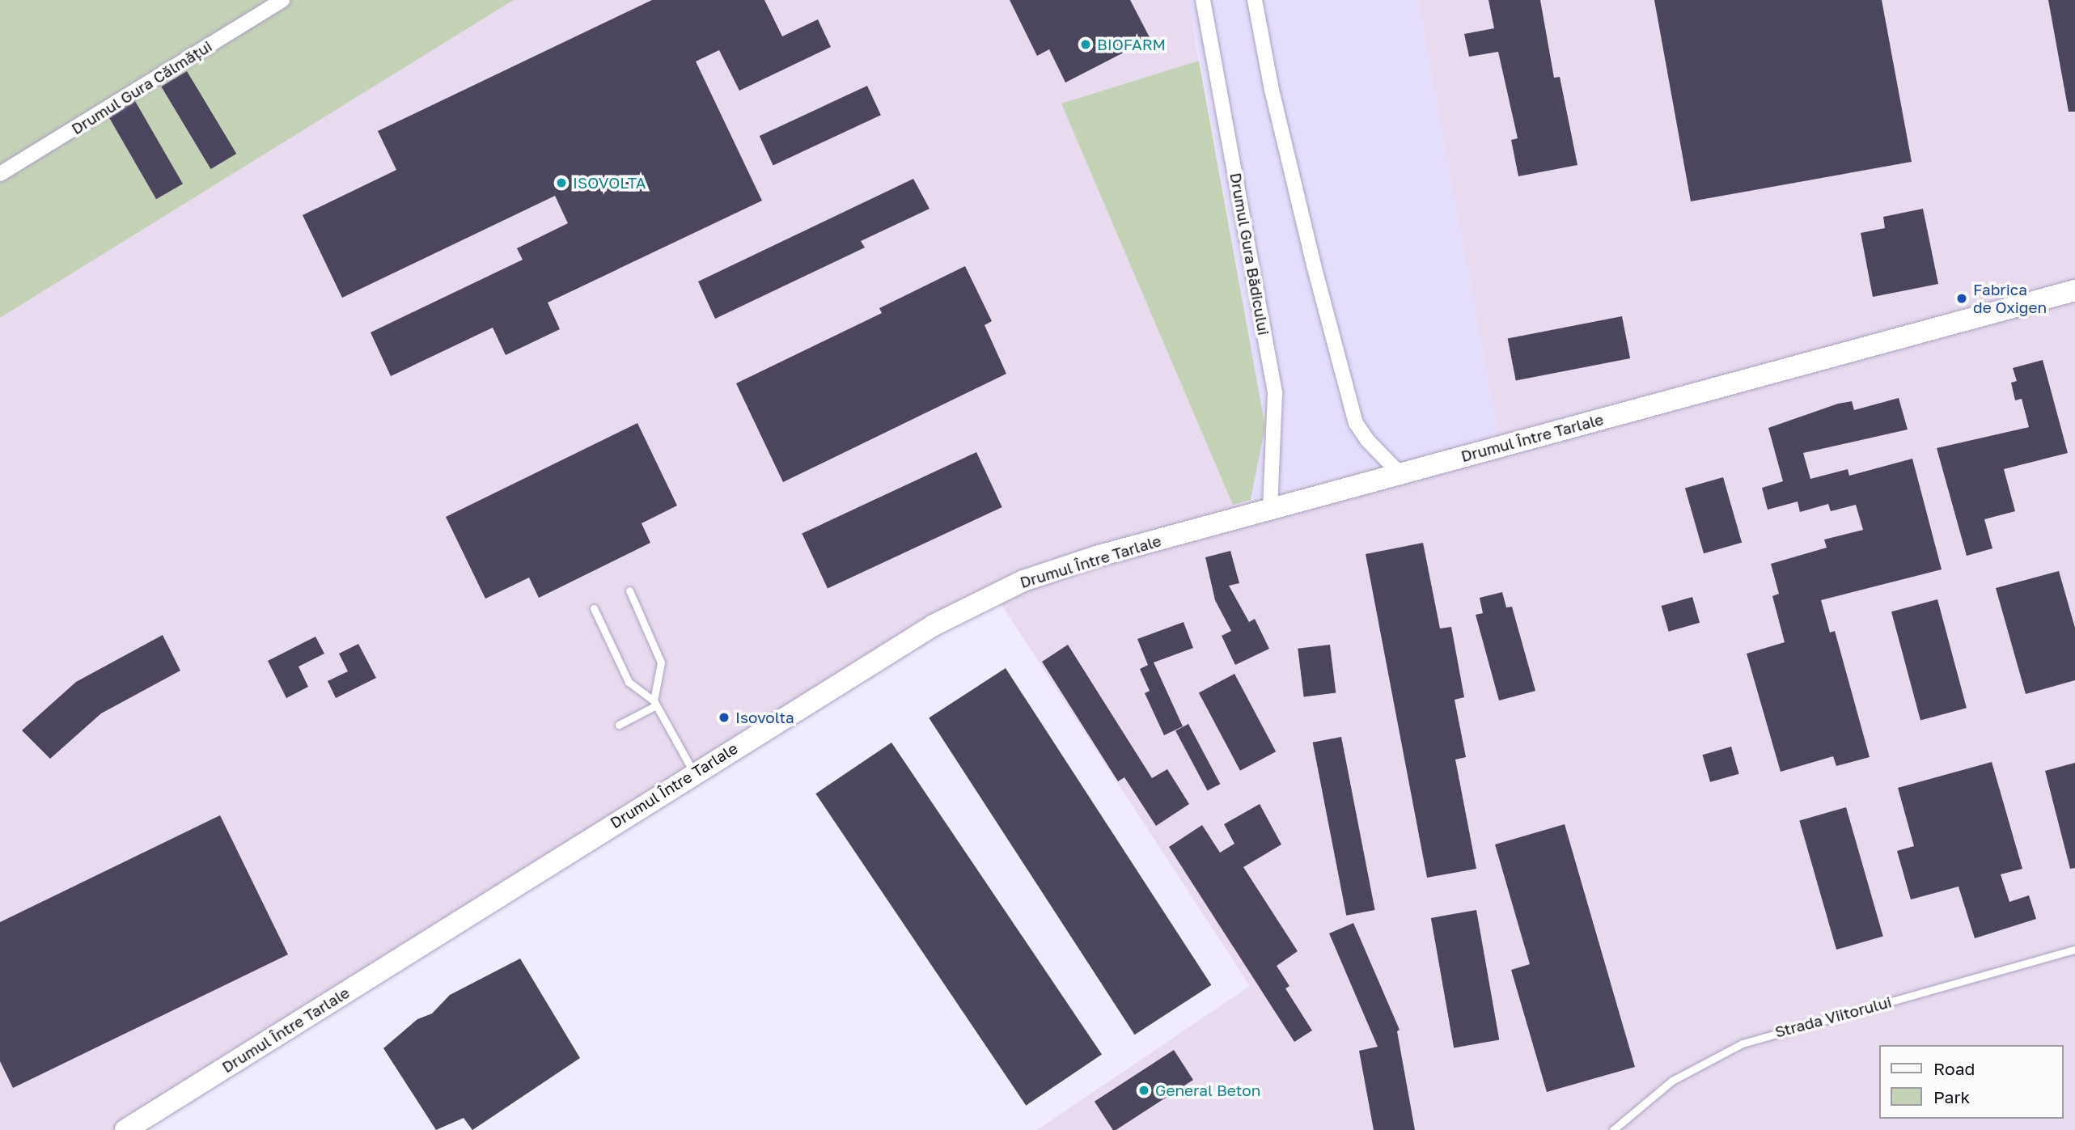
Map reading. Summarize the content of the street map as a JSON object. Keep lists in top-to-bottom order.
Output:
{
  "streets": {
    "main road": ["Drumul Între Tarlale"],
    "street": ["Drumul Gura Călmățui", "Drumul Gura Bădicului"],
    "lane": ["Strada Viitorului"]
  },
  "crossings": [
    ["Drumul Gura Bădicului", "Drumul Între Tarlale"]
  ],
  "places": [
    "BIOFARM",
    "ISOVOLTA",
    "Fabrica de Oxigen",
    "Isovolta",
    "General Beton"
  ],
  "legend": ["Road", "Park"]
}
